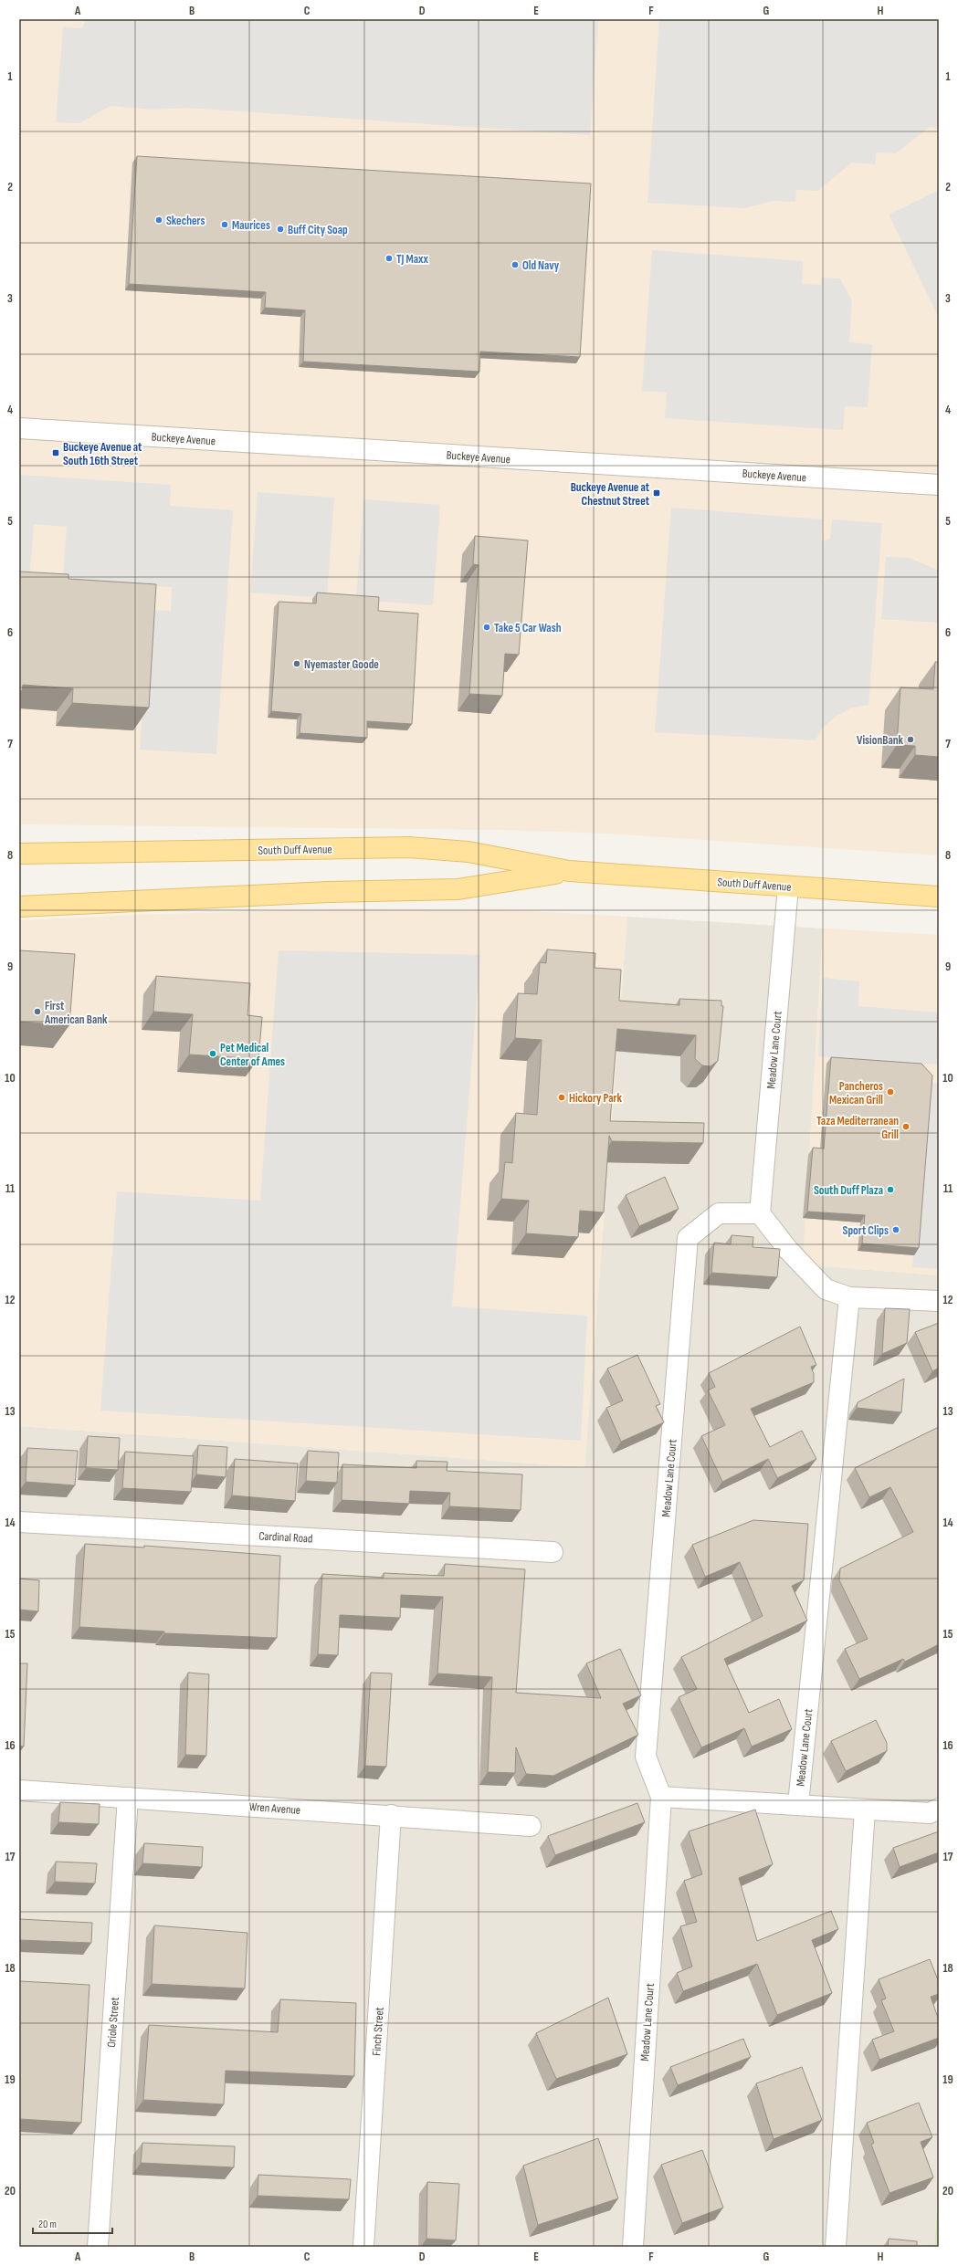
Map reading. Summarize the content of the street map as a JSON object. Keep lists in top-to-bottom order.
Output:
{
  "streets": {
    "main road": ["South Duff Avenue"],
    "street": [
      "Buckeye Avenue",
      "Meadow Lane Court",
      "Cardinal Road",
      "Wren Avenue",
      "Oriole Street",
      "Finch Street"
    ]
  },
  "crossings": [
    ["South Duff Avenue", "Meadow Lane Court"],
    ["Wren Avenue", "Oriole Street"],
    ["Wren Avenue", "Finch Street"]
  ],
  "places": {
    "other": [
      "Skechers",
      "Maurices",
      "Buff City Soap",
      "TJ Maxx",
      "Old Navy",
      "Take 5 Car Wash",
      "Nyemaster Goode",
      "VisionBank",
      "First American Bank",
      "Pet Medical Center of Ames",
      "Pancheros Mexican Grill",
      "Hickory Park",
      "Taza Mediterranean Grill",
      "South Duff Plaza",
      "Sport Clips"
    ],
    "transit": ["Buckeye Avenue at South 16th Street", "Buckeye Avenue at Chestnut Street"]
  },
  "scale_bar": "20 m",
  "grid": {
    "columns": [
      "A",
      "B",
      "C",
      "D",
      "E",
      "F",
      "G",
      "H"
    ],
    "rows": [
      "1",
      "2",
      "3",
      "4",
      "5",
      "6",
      "7",
      "8",
      "9",
      "10",
      "11",
      "12",
      "13",
      "14",
      "15",
      "16",
      "17",
      "18",
      "19",
      "20"
    ]
  }
}
